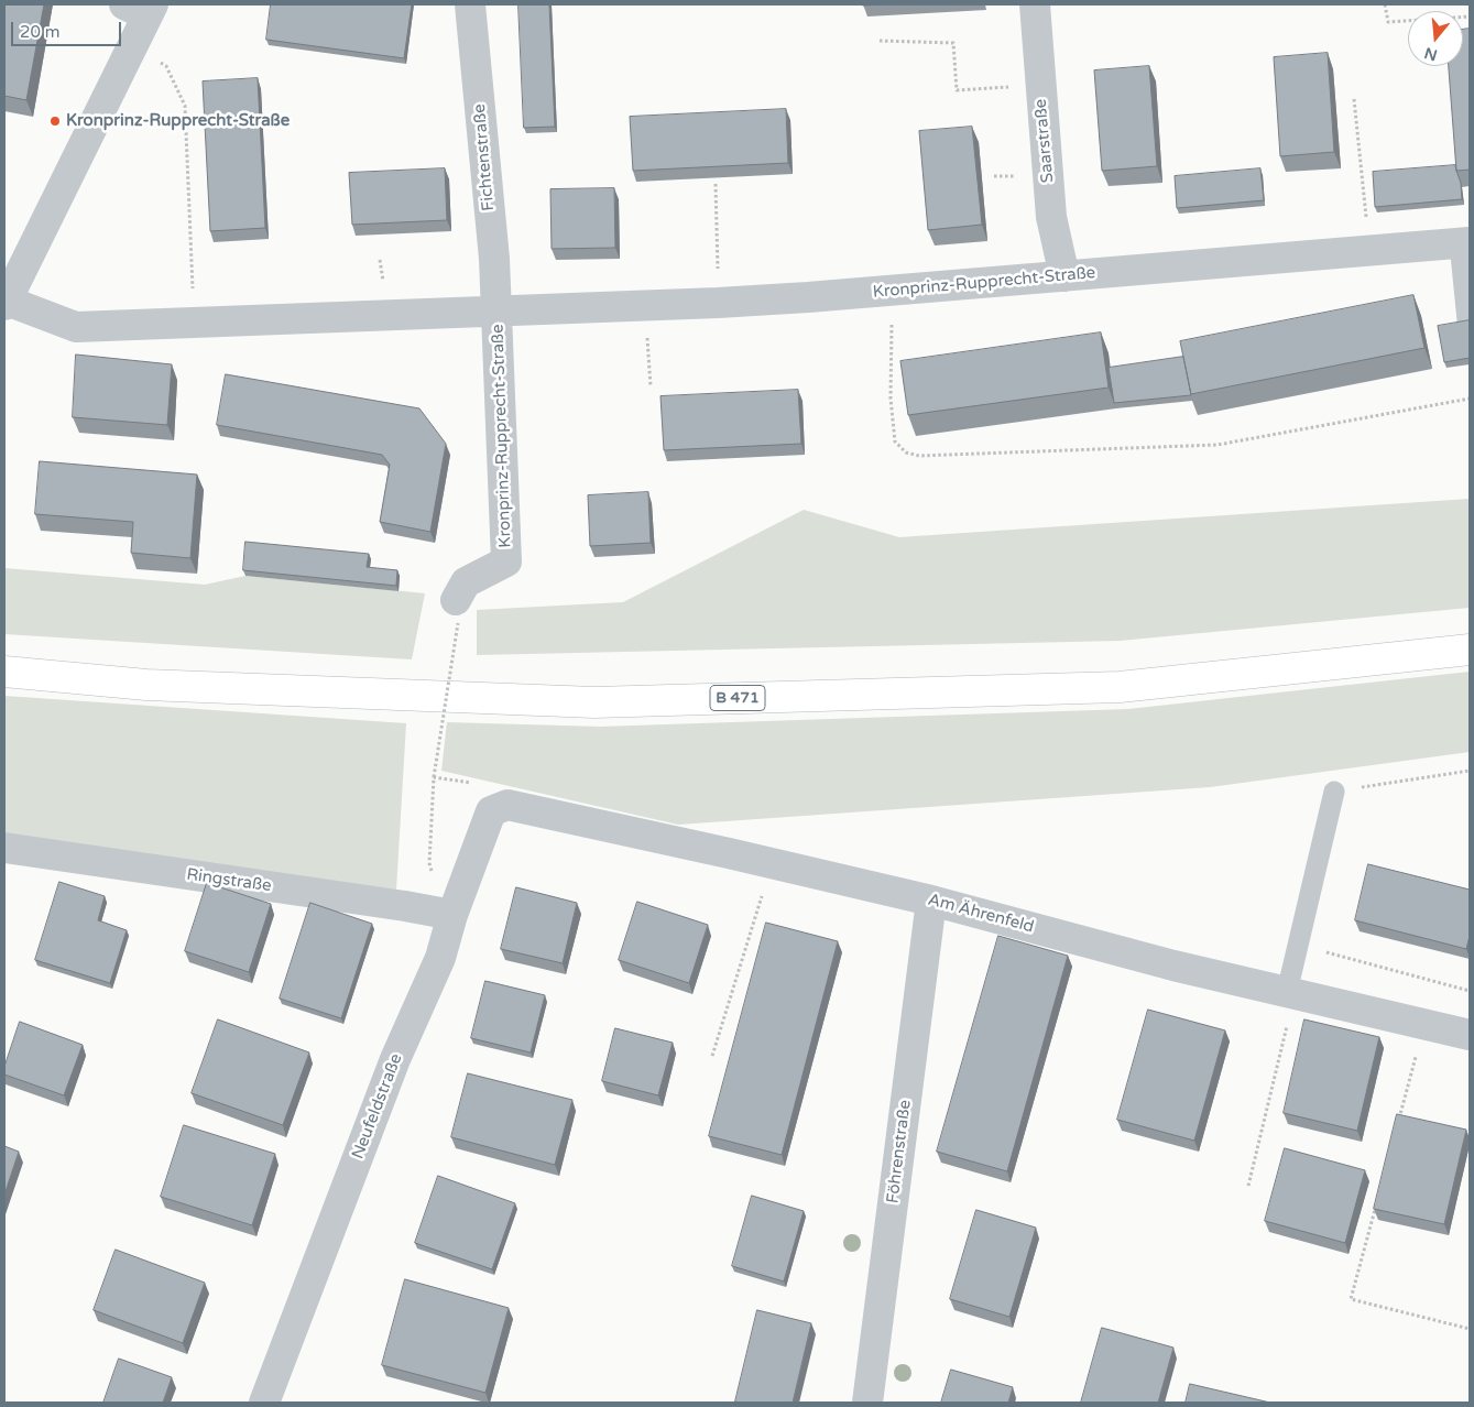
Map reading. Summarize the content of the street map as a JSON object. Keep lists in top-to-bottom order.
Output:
{
  "streets": {
    "highway": ["B 471"],
    "street": [
      "Saarstraße",
      "Fichtenstraße",
      "Kronprinz-Rupprecht-Straße",
      "Ringstraße",
      "Am Ährenfeld",
      "Neufeldstraße",
      "Föhrenstraße"
    ]
  },
  "crossings": [
    ["Saarstraße", "Kronprinz-Rupprecht-Straße"],
    ["Fichtenstraße", "Kronprinz-Rupprecht-Straße"],
    ["Ringstraße", "Neufeldstraße"],
    ["Am Ährenfeld", "Neufeldstraße"],
    ["Am Ährenfeld", "Föhrenstraße"]
  ],
  "places": ["Kronprinz-Rupprecht-Straße"],
  "scale_bar": "20 m",
  "north": "bottom"
}
